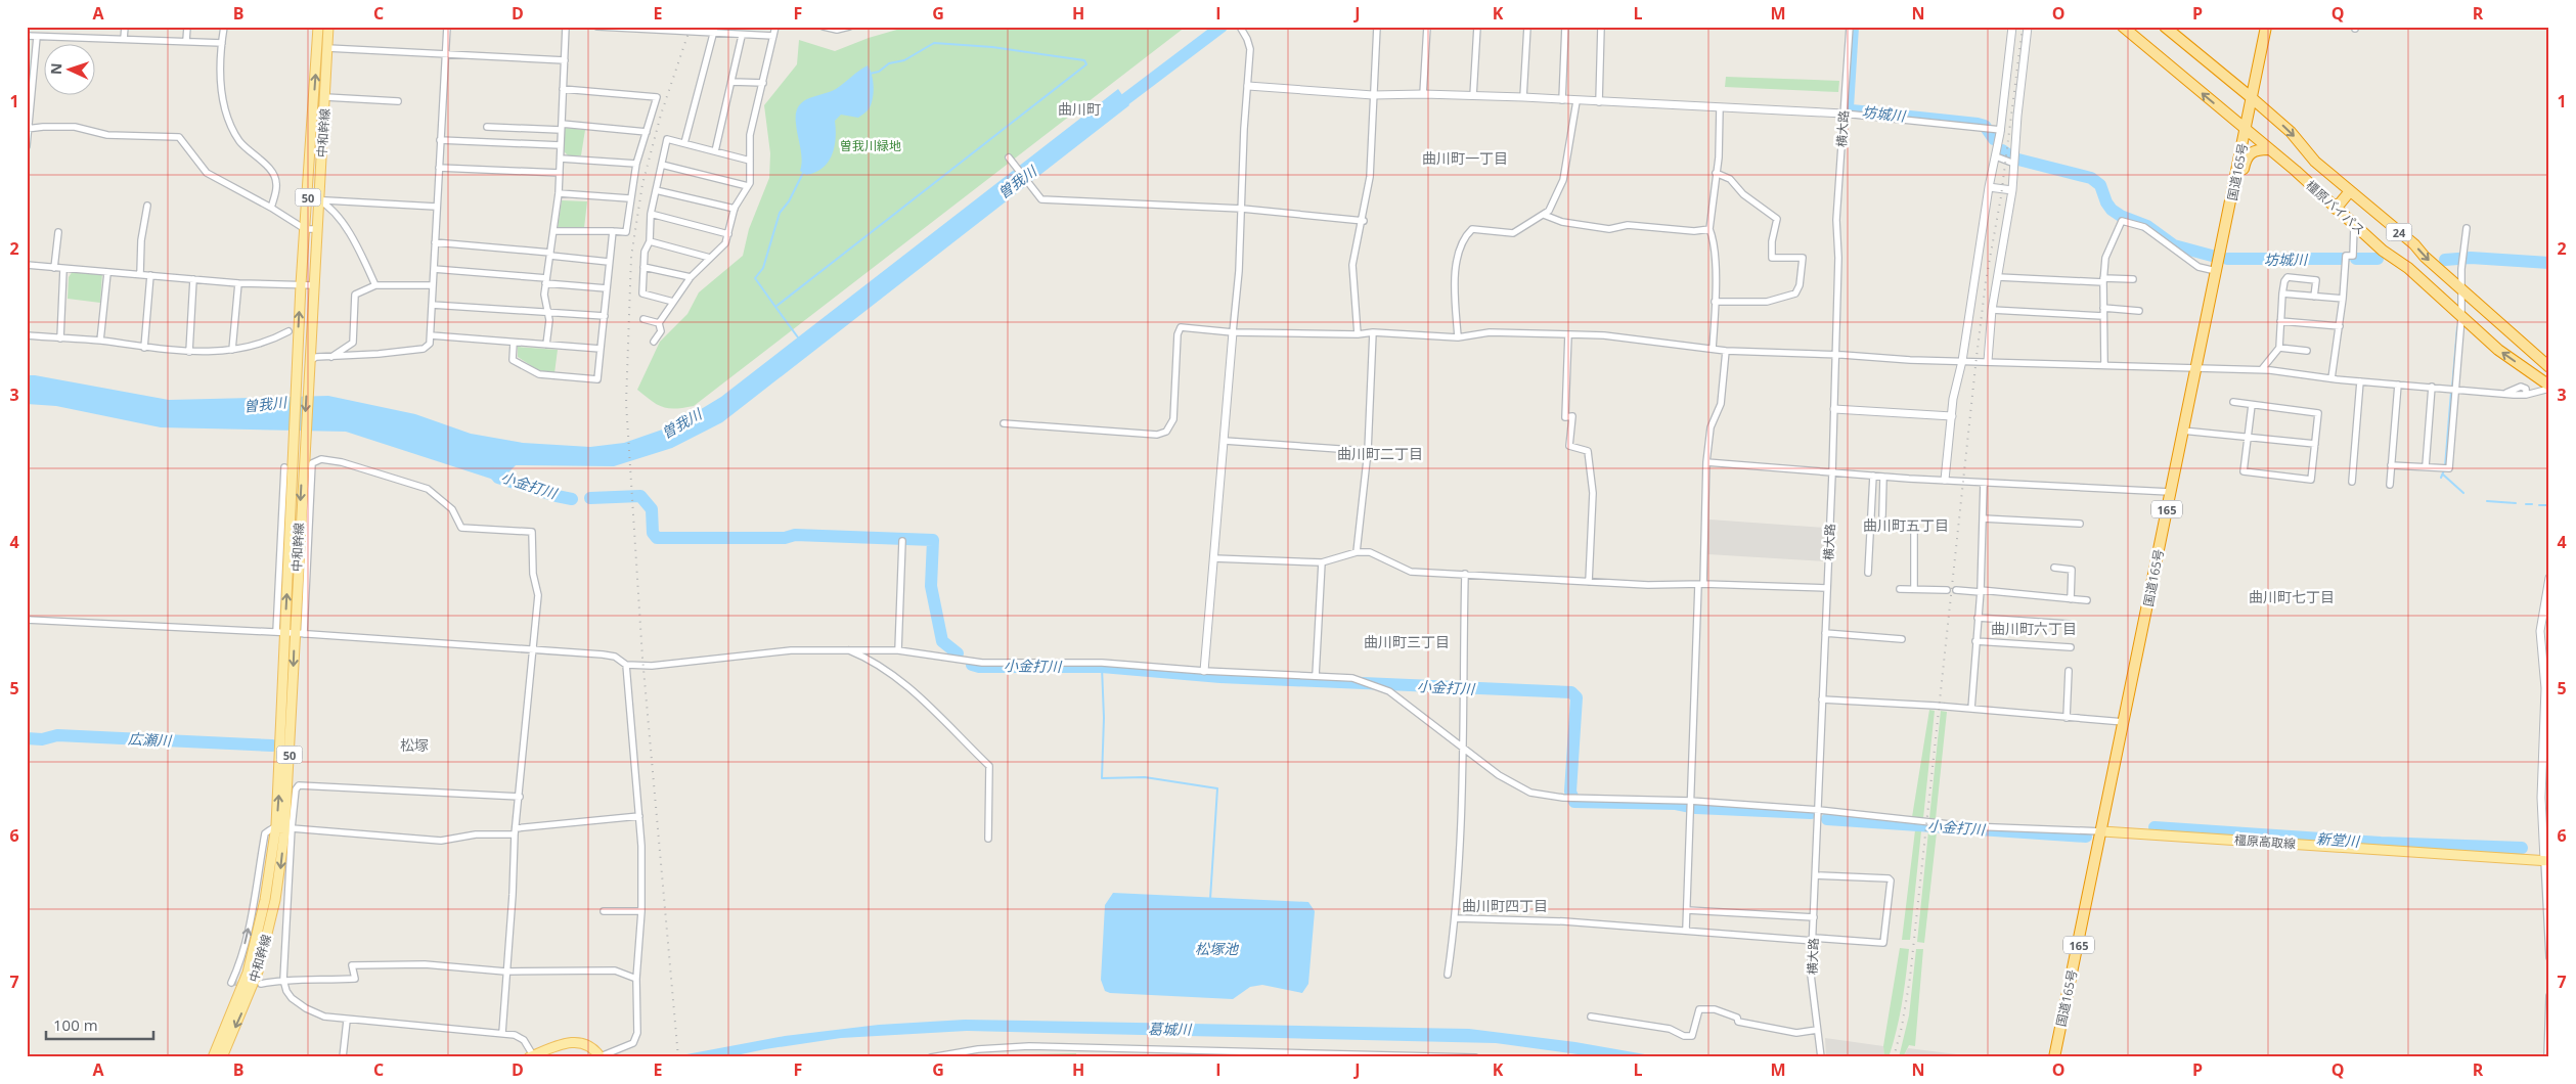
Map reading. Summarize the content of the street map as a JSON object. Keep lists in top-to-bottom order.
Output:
{
  "streets": {
    "highway": [
      "国道165号",
      "橿原バイパス",
      "24",
      "165"
    ],
    "main road": ["中和幹線", "50", "橿原高取線"],
    "street": ["横大路"]
  },
  "crossings": [
    ["国道165号", "橿原バイパス"],
    ["国道165号", "橿原高取線"]
  ],
  "districts": [
    "曲川町",
    "曲川町一丁目",
    "曲川町二丁目",
    "曲川町五丁目",
    "曲川町七丁目",
    "曲川町六丁目",
    "曲川町三丁目",
    "松塚",
    "曲川町四丁目"
  ],
  "water": [
    "坊城川",
    "曽我川",
    "小金打川",
    "広瀬川",
    "新堂川",
    "松塚池",
    "葛城川"
  ],
  "parks": ["曽我川緑地"],
  "scale_bar": "100 m",
  "north": "left",
  "grid": {
    "columns": [
      "A",
      "B",
      "C",
      "D",
      "E",
      "F",
      "G",
      "H",
      "I",
      "J",
      "K",
      "L",
      "M",
      "N",
      "O",
      "P",
      "Q",
      "R"
    ],
    "rows": [
      "1",
      "2",
      "3",
      "4",
      "5",
      "6",
      "7"
    ]
  }
}
